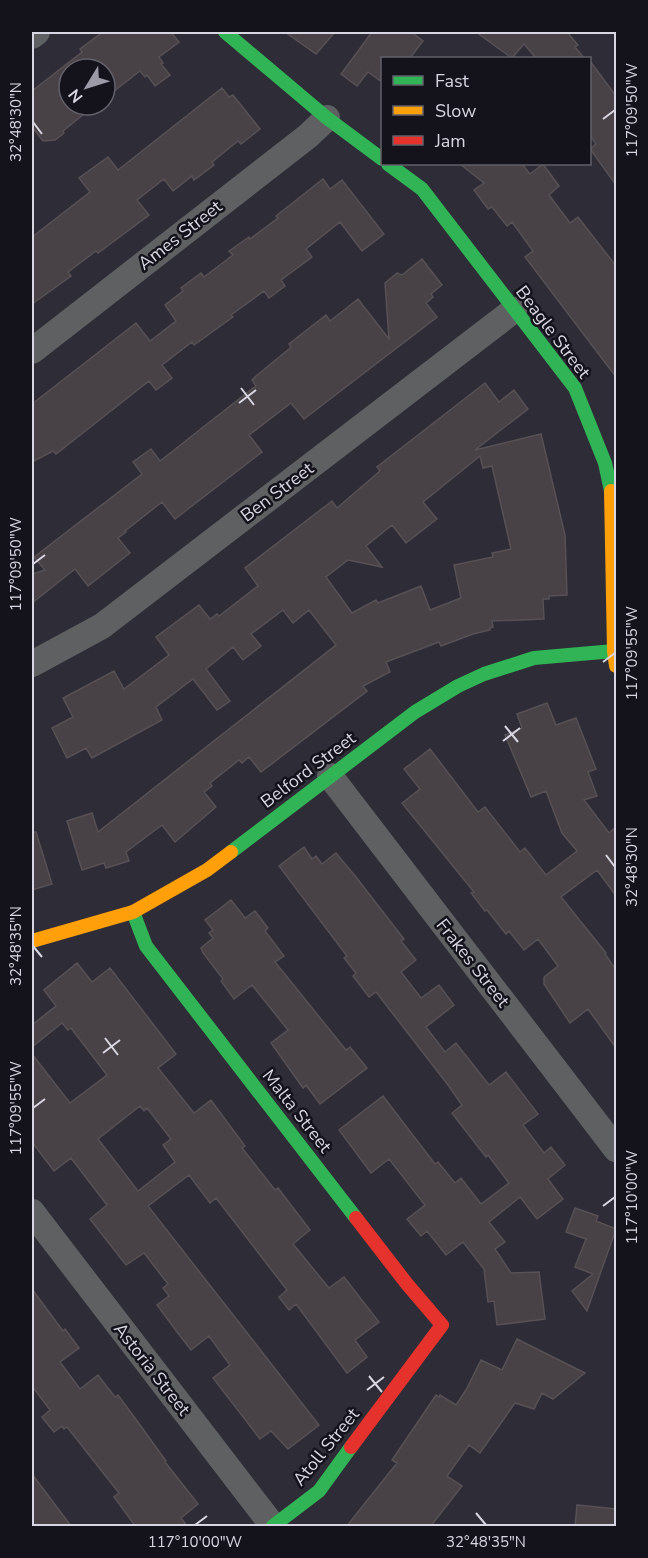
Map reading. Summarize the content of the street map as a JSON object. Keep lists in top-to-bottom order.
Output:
{
  "streets": {
    "street": [
      "Ames Street",
      "Beagle Street",
      "Ben Street",
      "Belford Street",
      "Frakes Street",
      "Malta Street",
      "Astoria Street",
      "Atoll Street"
    ]
  },
  "crossings": [
    ["Beagle Street", "Ben Street"],
    ["Beagle Street", "Belford Street"],
    ["Belford Street", "Frakes Street"],
    ["Belford Street", "Malta Street"],
    ["Malta Street", "Atoll Street"],
    ["Astoria Street", "Atoll Street"]
  ],
  "legend": ["Fast", "Slow", "Jam"],
  "north": "bottom left",
  "coordinates": [
    "117°09'50\"W",
    "32°48'30\"N",
    "117°09'55\"W",
    "32°48'35\"N",
    "117°10'00\"W"
  ]
}
